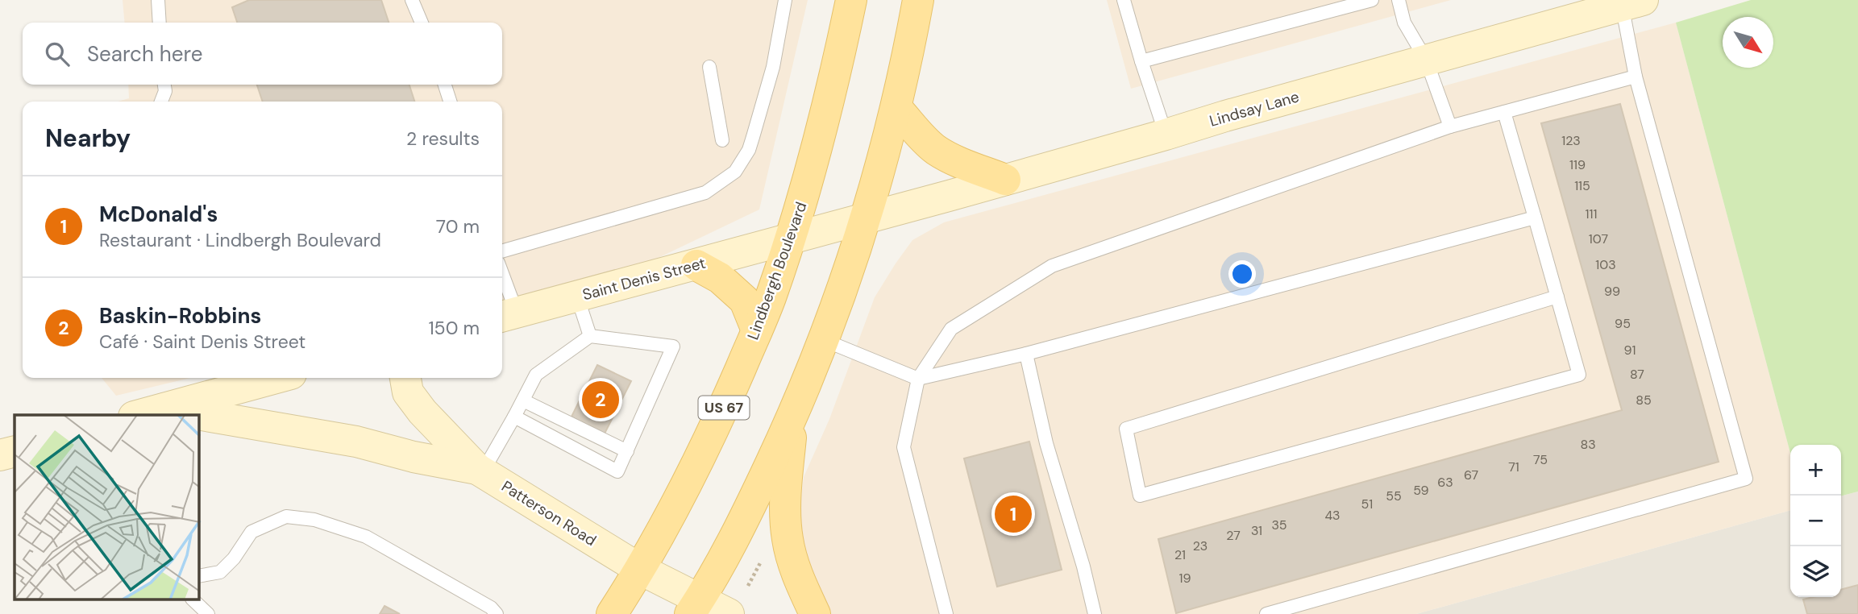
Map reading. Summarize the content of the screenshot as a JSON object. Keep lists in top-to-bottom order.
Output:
{
  "streets": {
    "main road": ["Lindbergh Boulevard", "US 67"],
    "street": ["Lindsay Lane", "Saint Denis Street", "Patterson Road"]
  },
  "crossings": [
    ["Lindsay Lane", "Saint Denis Street"],
    ["Lindbergh Boulevard", "Saint Denis Street"],
    ["Lindbergh Boulevard", "Patterson Road"]
  ],
  "house_numbers": [
    "123",
    "119",
    "115",
    "111",
    "107",
    "103",
    "99",
    "95",
    "91",
    "87",
    "85",
    "83",
    "75",
    "71",
    "67",
    "63",
    "59",
    "55",
    "51",
    "43",
    "35",
    "31",
    "27",
    "23",
    "21",
    "19"
  ],
  "north": "bottom right",
  "page": {
    "search": "Search here",
    "heading": ["Nearby", "2 results"],
    "list": [
      {
        "mark": "1",
        "name": "McDonald's",
        "note": "Restaurant · Lindbergh Boulevard",
        "value": "70 m"
      },
      {
        "mark": "2",
        "name": "Baskin-Robbins",
        "note": "Café · Saint Denis Street",
        "value": "150 m"
      }
    ],
    "pins": ["2", "1"],
    "map_buttons": ["+", "−"]
  }
}
